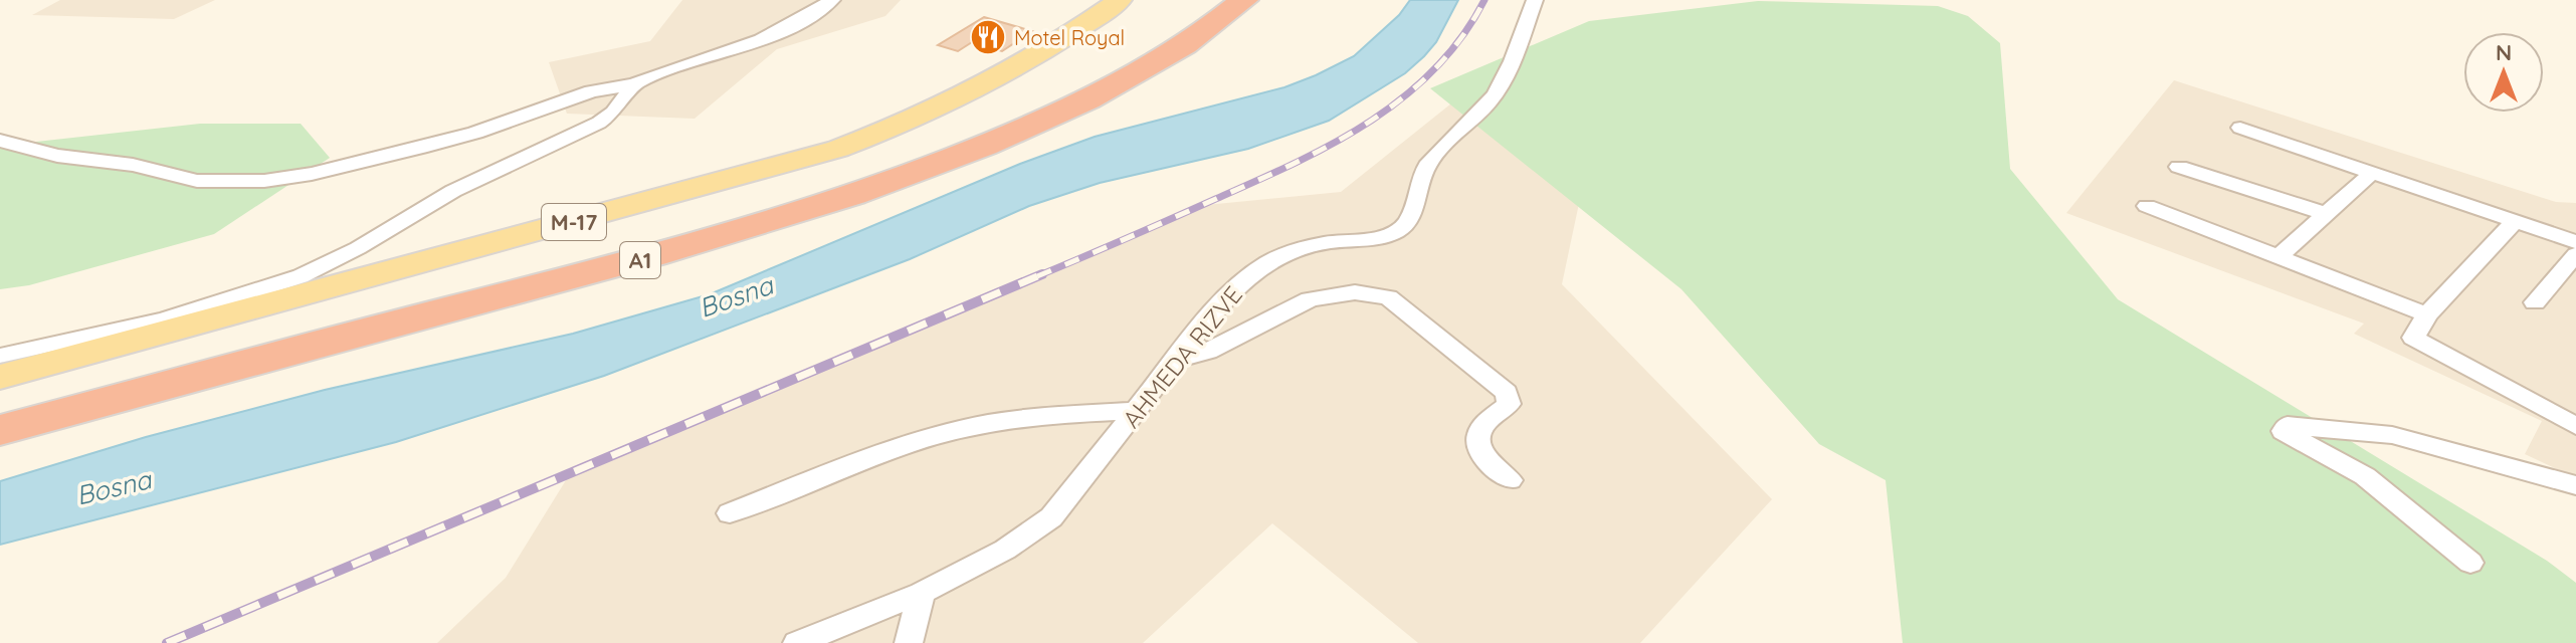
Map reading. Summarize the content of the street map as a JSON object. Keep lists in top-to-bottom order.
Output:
{
  "streets": {
    "highway": ["A1"],
    "main road": ["M-17"],
    "street": ["AHMEDA RIZVE"]
  },
  "water": ["Bosna"],
  "places": {
    "restaurant": ["Motel Royal"]
  },
  "north": "top"
}
